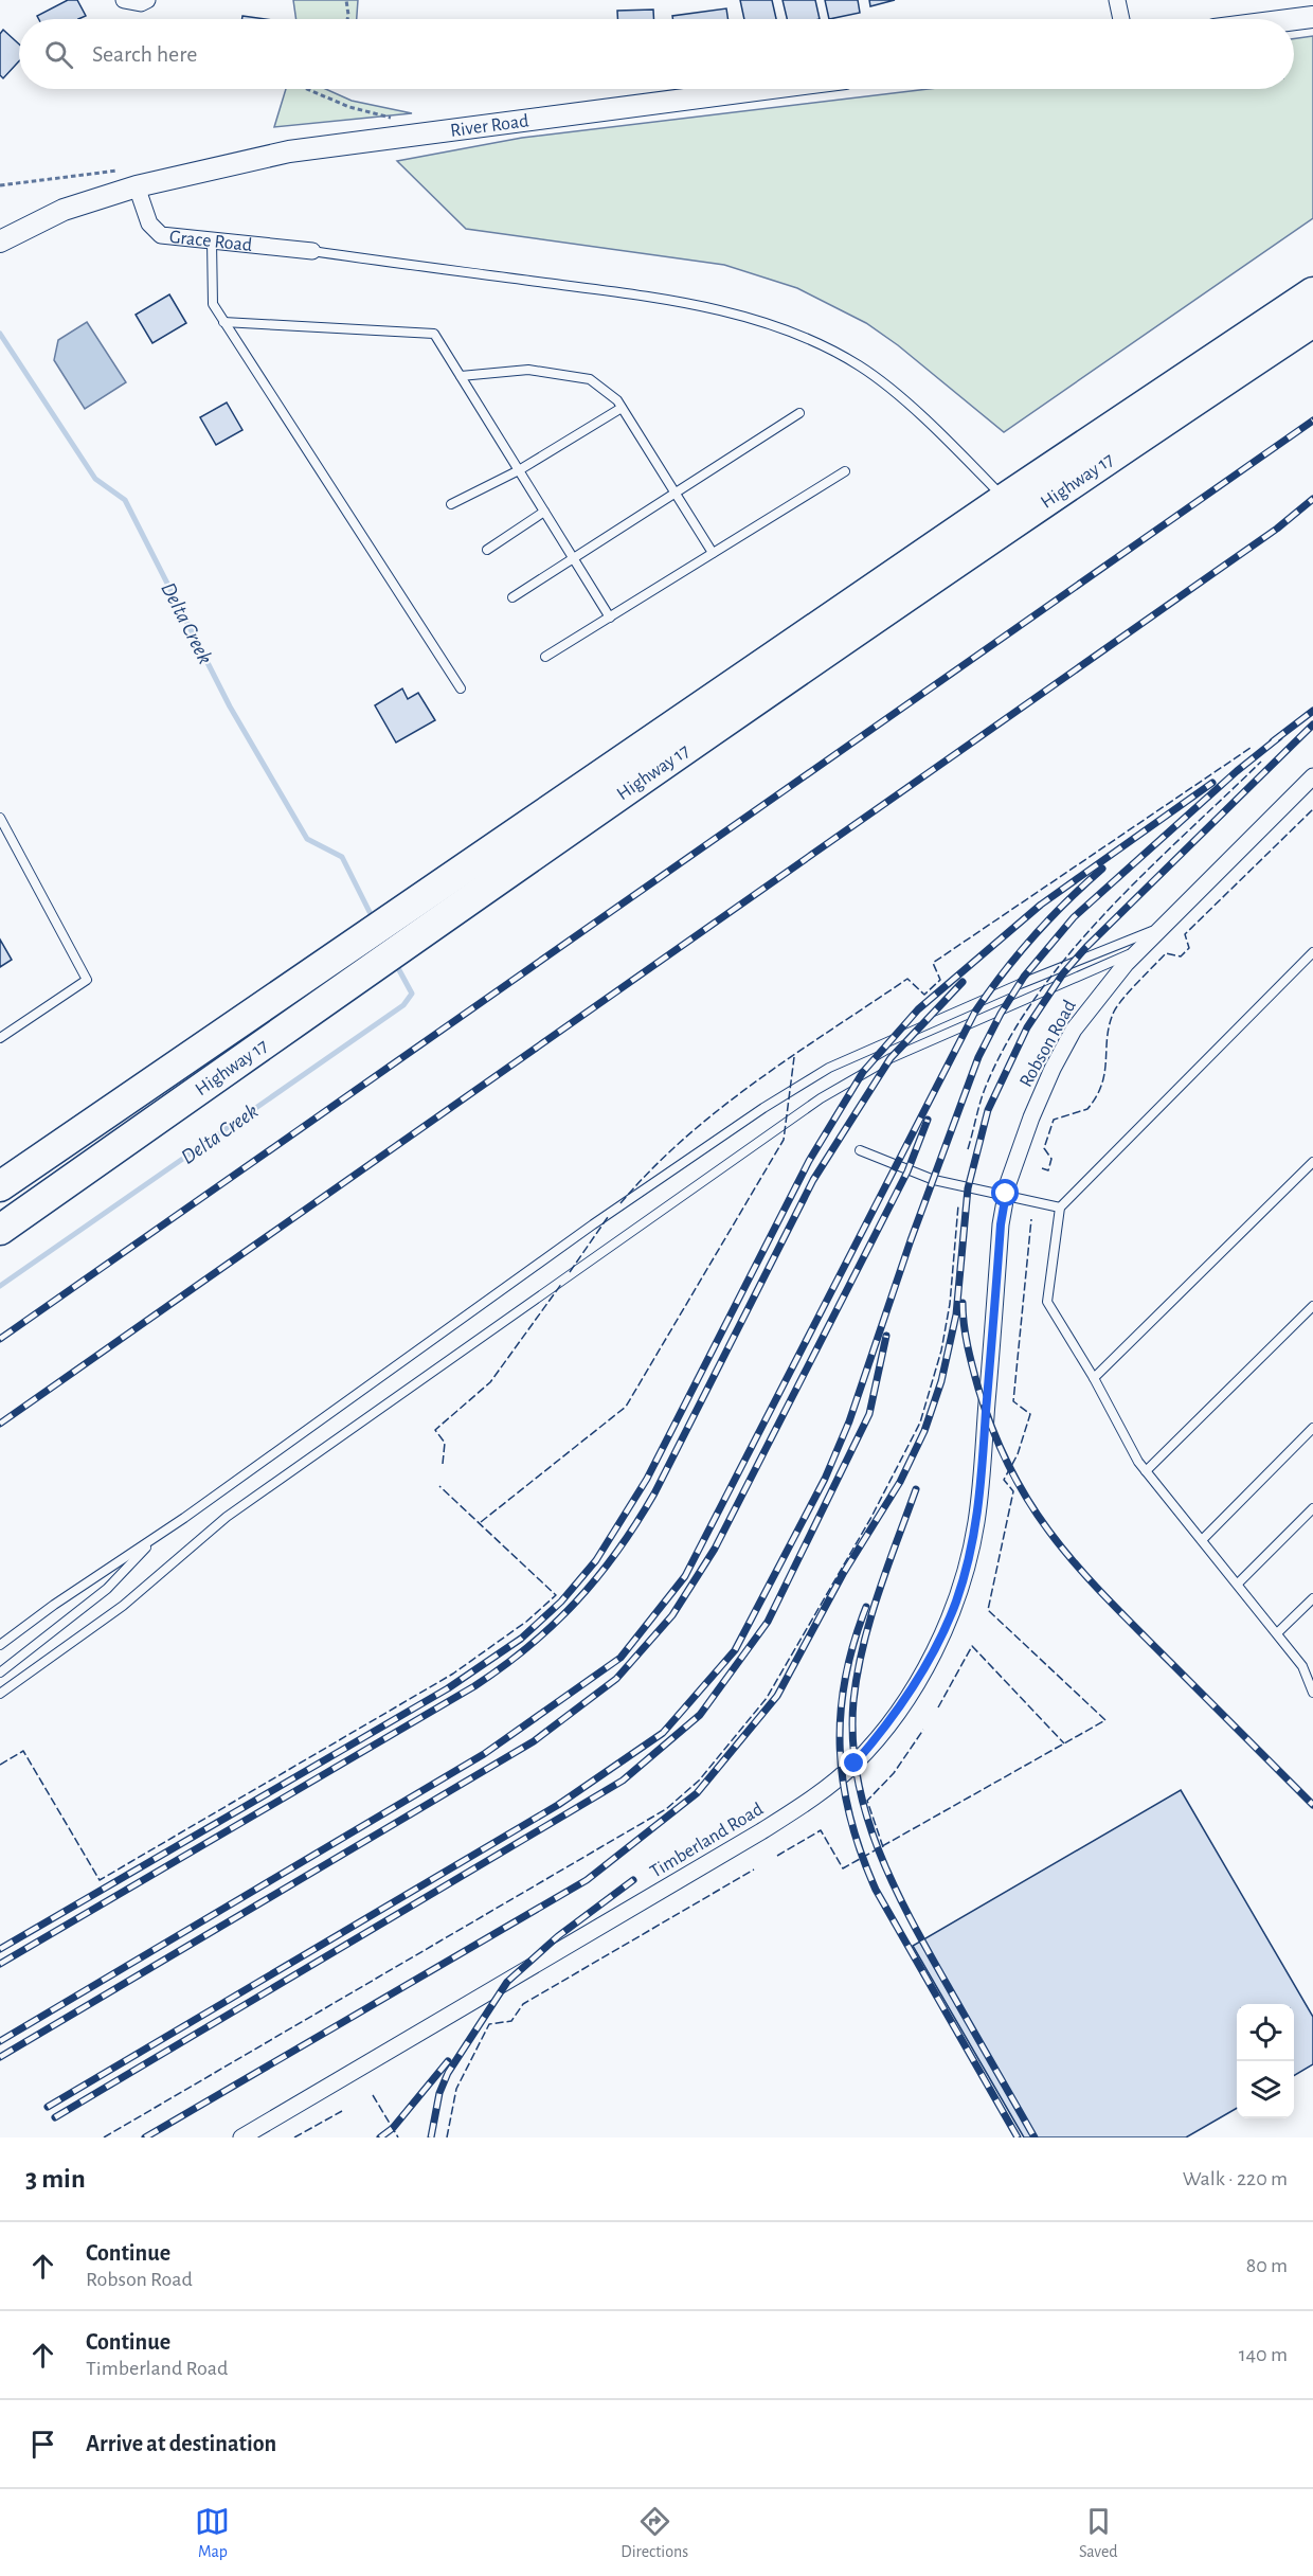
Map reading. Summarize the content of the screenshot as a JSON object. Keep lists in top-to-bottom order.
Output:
{
  "streets": {
    "highway": ["Highway 17"],
    "street": [
      "River Road",
      "Grace Road",
      "Robson Road",
      "Timberland Road"
    ]
  },
  "crossings": [
    ["River Road", "Grace Road"],
    ["Robson Road", "Timberland Road"]
  ],
  "water": ["Delta Creek"],
  "page": {
    "search": "Search here",
    "heading": ["3 min", "Walk · 220 m"],
    "list": [
      ["Continue", "Robson Road", "80 m"],
      ["Continue", "Timberland Road", "140 m"],
      "Arrive at destination"
    ],
    "nav": ["Map", "Directions", "Saved"]
  }
}
